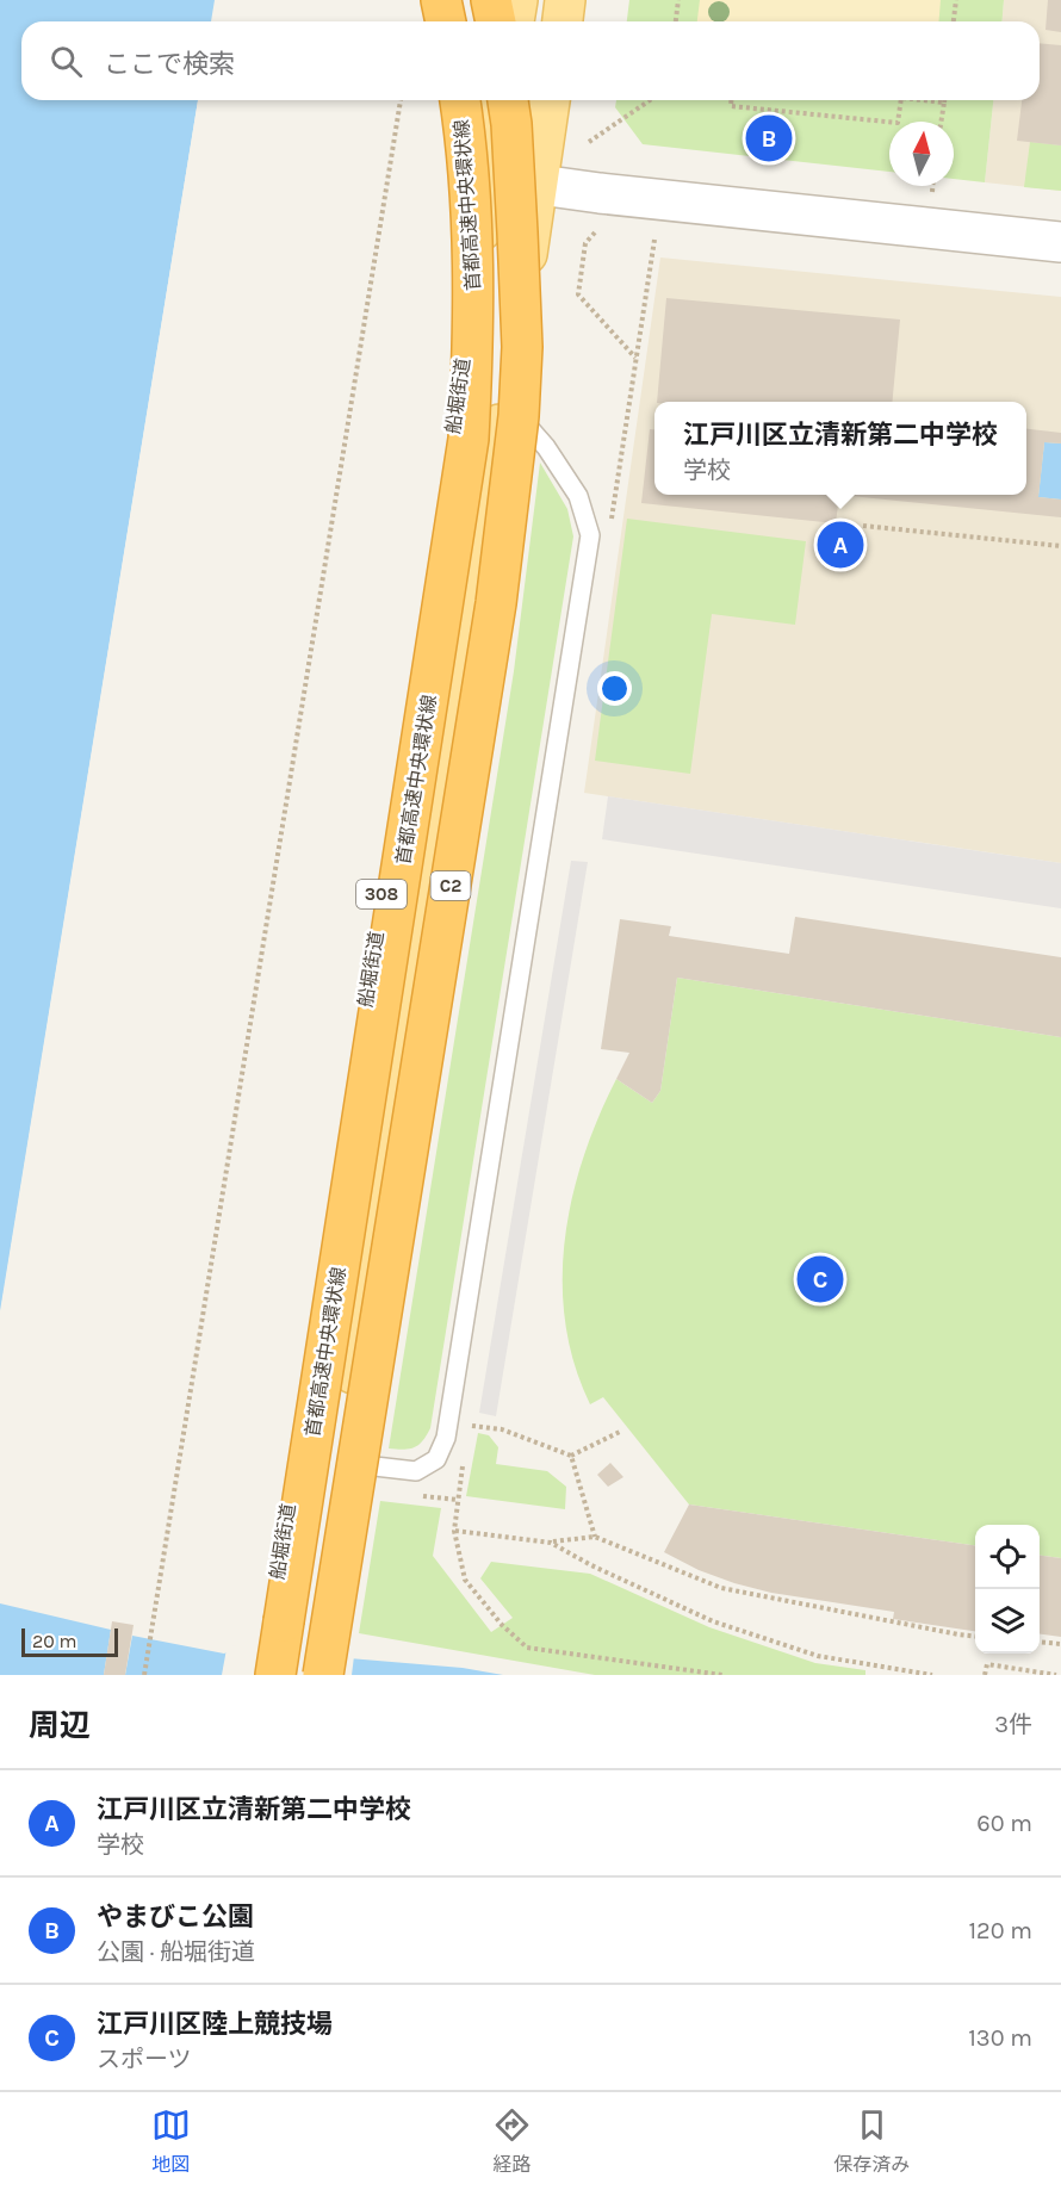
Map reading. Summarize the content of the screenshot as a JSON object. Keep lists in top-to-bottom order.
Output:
{
  "streets": {
    "highway": ["首都高速中央環状線", "C2"],
    "main road": ["船堀街道", "308"]
  },
  "scale_bar": "20 m",
  "north": "top",
  "page": {
    "search": "ここで検索",
    "pins": ["B", "A", "C"],
    "popup": ["江戸川区立清新第二中学校", "学校"],
    "scale": "20 m",
    "heading": ["周辺", "3件"],
    "list": [
      {
        "mark": "A",
        "name": "江戸川区立清新第二中学校",
        "note": "学校",
        "value": "60 m"
      },
      {
        "mark": "B",
        "name": "やまびこ公園",
        "note": "公園 · 船堀街道",
        "value": "120 m"
      },
      {
        "mark": "C",
        "name": "江戸川区陸上競技場",
        "note": "スポーツ",
        "value": "130 m"
      }
    ],
    "nav": ["地図", "経路", "保存済み"]
  }
}
